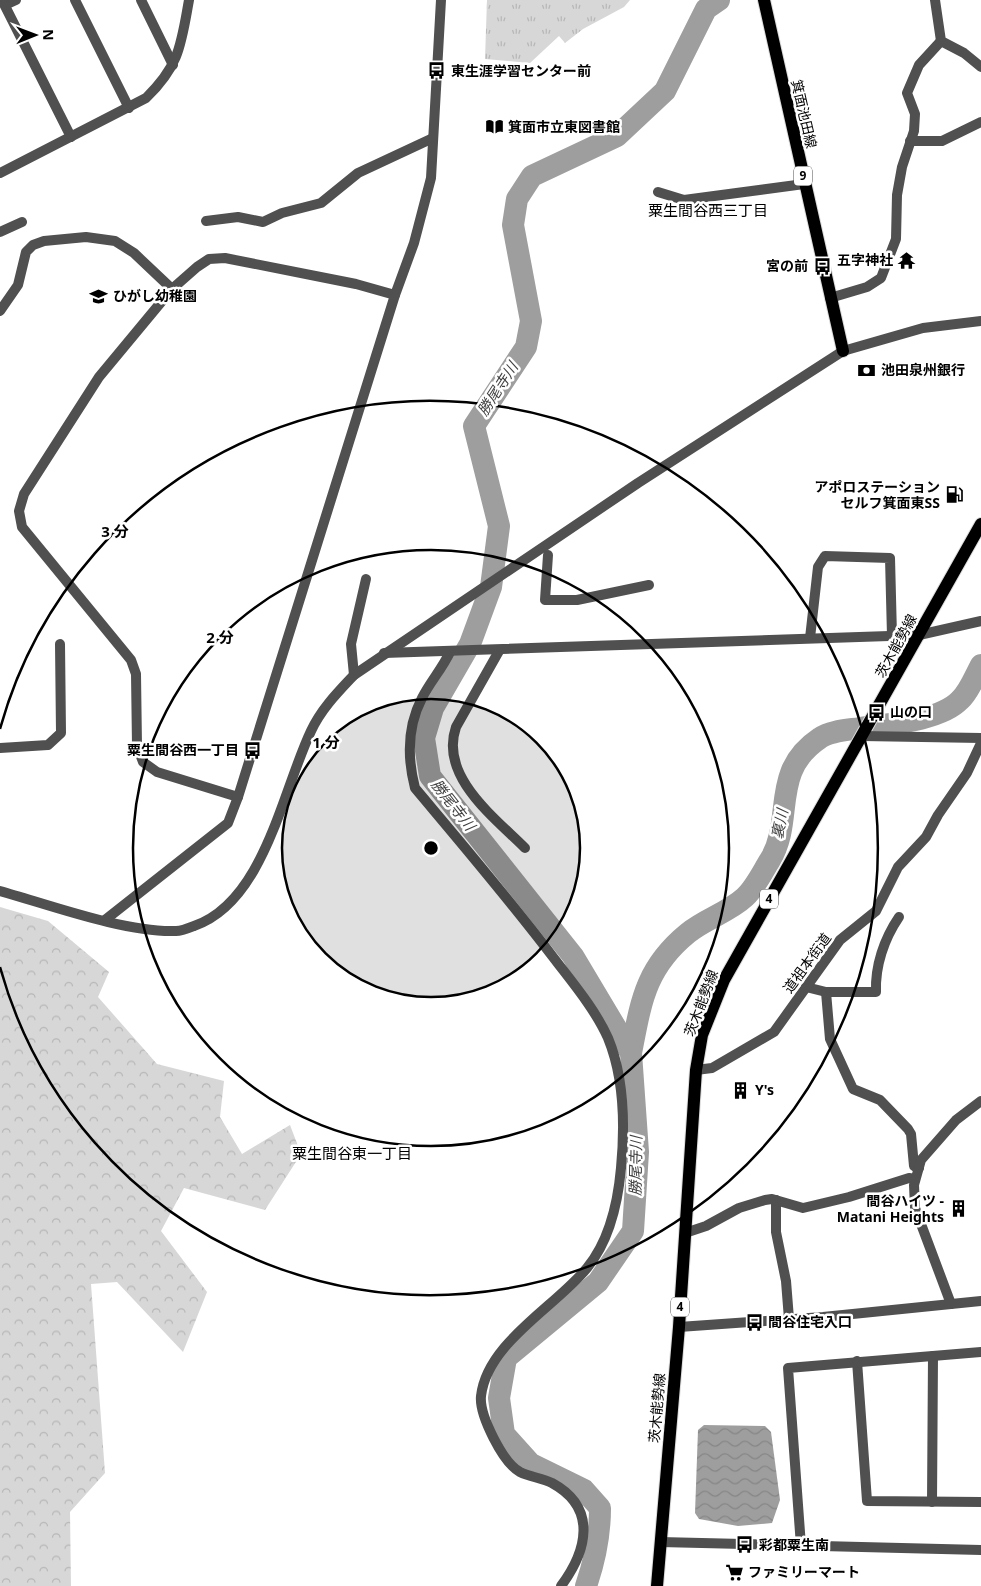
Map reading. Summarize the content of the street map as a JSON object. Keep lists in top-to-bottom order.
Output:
{
  "streets": {
    "main road": [
      "箕面池田線",
      "9",
      "茨木能勢線",
      "4"
    ],
    "street": ["道祖本街道"]
  },
  "crossings": [
    ["茨木能勢線", "道祖本街道"]
  ],
  "districts": ["粟生間谷西三丁目", "粟生間谷東一丁目"],
  "water": ["勝尾寺川", "裏川"],
  "places": {
    "bus stop": [
      "東生涯学習センター前",
      "宮の前",
      "山の口",
      "粟生間谷西一丁目",
      "間谷住宅入口",
      "彩都粟生南"
    ],
    "library": ["箕面市立東図書館"],
    "temple": ["五字神社"],
    "school or university": ["ひがし幼稚園"],
    "bank": ["池田泉州銀行"],
    "fuel station": ["アポロステーション セルフ箕面東SS"],
    "building": ["Y's", "間谷ハイツ - Matani Heights"],
    "supermarket": ["ファミリーマート"]
  },
  "north": "right",
  "rings": ["3 分", "2 分", "1 分"]
}
